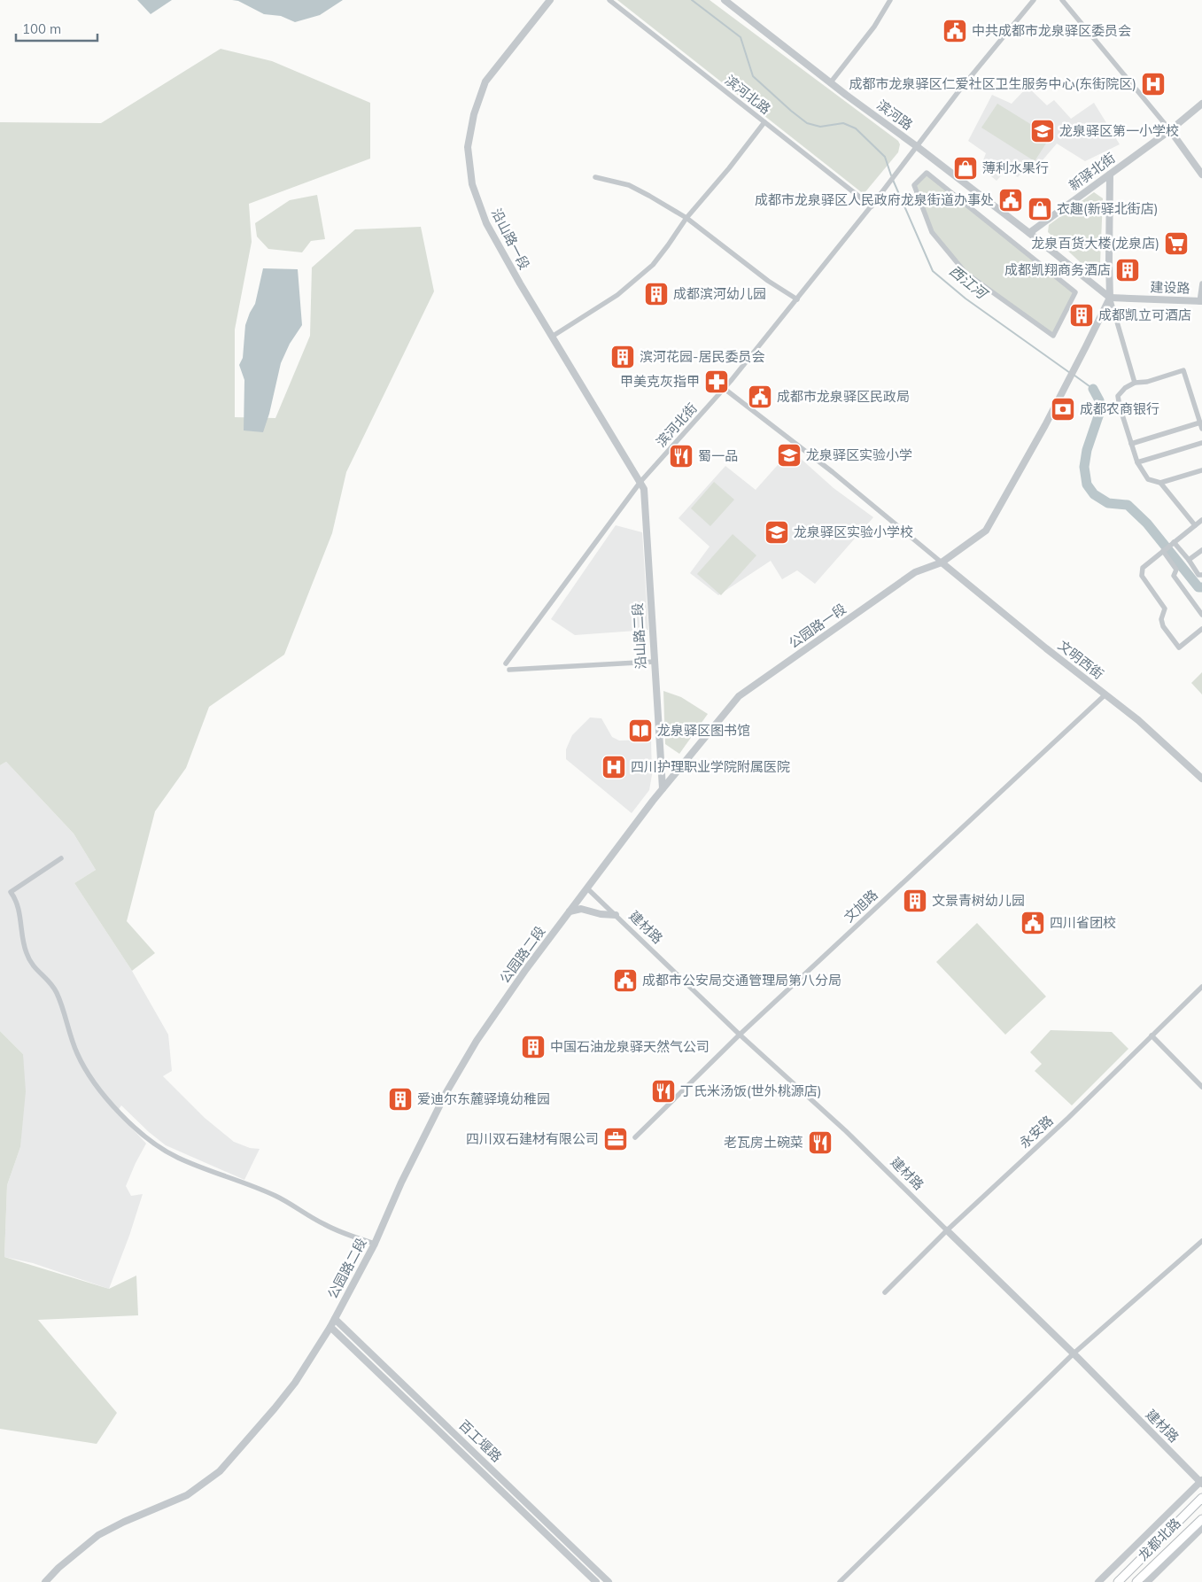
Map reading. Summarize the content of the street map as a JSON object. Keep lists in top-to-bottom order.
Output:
{
  "streets": {
    "main road": ["龙都北路"],
    "street": [
      "滨河北路",
      "滨河路",
      "新驿北街",
      "沿山路一段",
      "建设路",
      "滨河北街",
      "公园路一段",
      "沿山路二段",
      "文明西街",
      "文旭路",
      "建材路",
      "公园路二段",
      "永安路",
      "百工堰路"
    ]
  },
  "crossings": [
    ["滨河北路", "滨河北街"],
    ["滨河路", "新驿北街"],
    ["滨河路", "建设路"],
    ["滨河路", "滨河北街"],
    ["滨河路", "公园路一段"],
    ["沿山路一段", "滨河北街"],
    ["沿山路一段", "沿山路二段"],
    ["建设路", "公园路一段"],
    ["滨河北街", "沿山路二段"],
    ["公园路一段", "沿山路二段"],
    ["公园路一段", "文明西街"],
    ["公园路一段", "建材路"],
    ["公园路一段", "公园路二段"],
    ["文明西街", "文旭路"],
    ["文旭路", "建材路"],
    ["建材路", "公园路二段"],
    ["建材路", "永安路"],
    ["公园路二段", "百工堰路"]
  ],
  "water": ["西江河"],
  "places": {
    "public building": [
      "中共成都市龙泉驿区委员会",
      "成都市龙泉驿区人民政府龙泉街道办事处",
      "成都市龙泉驿区民政局",
      "四川省团校",
      "成都市公安局交通管理局第八分局"
    ],
    "hospital": ["成都市龙泉驿区仁爱社区卫生服务中心(东街院区)", "四川护理职业学院附属医院"],
    "school or university": ["龙泉驿区第一小学校", "龙泉驿区实验小学", "龙泉驿区实验小学校"],
    "shop": ["薄利水果行", "衣趣(新驿北街店)"],
    "supermarket": ["龙泉百货大楼(龙泉店)"],
    "building": [
      "成都凯翔商务酒店",
      "成都滨河幼儿园",
      "成都凯立可酒店",
      "滨河花园-居民委员会",
      "文景青树幼儿园",
      "中国石油龙泉驿天然气公司",
      "爱迪尔东麓驿境幼稚园"
    ],
    "pharmacy": ["甲美克灰指甲"],
    "bank": ["成都农商银行"],
    "restaurant": ["蜀一品", "丁氏米汤饭(世外桃源店)", "老瓦房土碗菜"],
    "library": ["龙泉驿区图书馆"],
    "office": ["四川双石建材有限公司"]
  },
  "scale_bar": "100 m"
}
